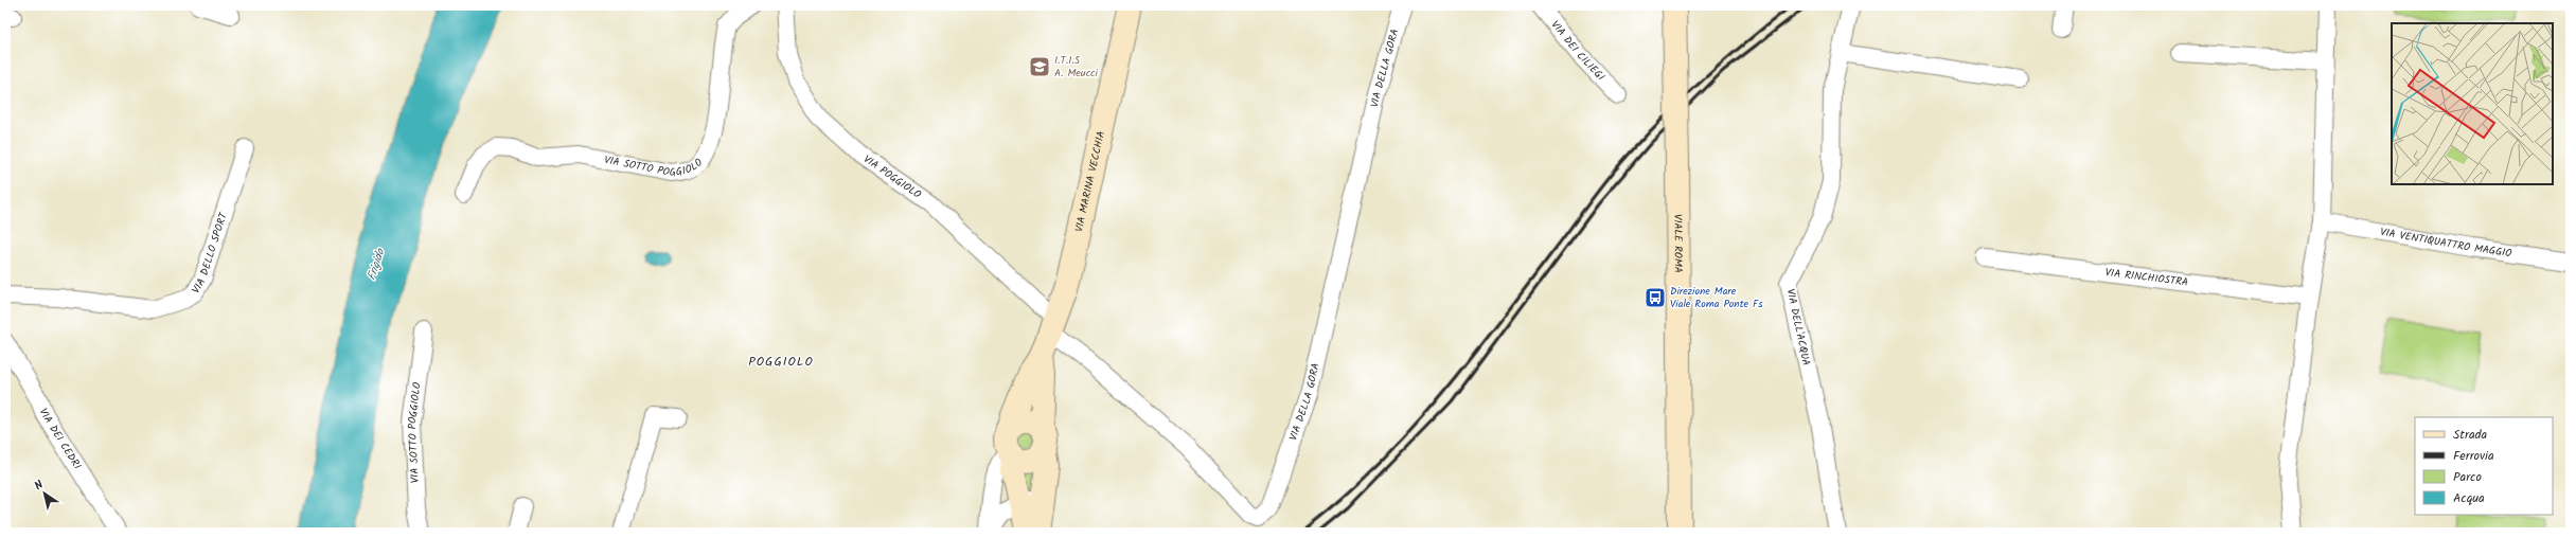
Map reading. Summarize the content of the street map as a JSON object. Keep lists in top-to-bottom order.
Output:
{
  "streets": {
    "main road": ["VIA MARINA VECCHIA", "VIALE ROMA"],
    "street": [
      "VIA DEI CILIEGI",
      "VIA DELLA GORA",
      "VIA SOTTO POGGIOLO",
      "VIA POGGIOLO",
      "VIA VENTIQUATTRO MAGGIO",
      "VIA DELLO SPORT",
      "VIA RINCHIOSTRA",
      "VIA DELL'ACQUA",
      "VIA DEI CEDRI"
    ]
  },
  "crossings": [
    ["VIA DELLA GORA", "VIA POGGIOLO"],
    ["VIA DELLA GORA", "VIA MARINA VECCHIA"],
    ["VIA POGGIOLO", "VIA MARINA VECCHIA"]
  ],
  "districts": ["POGGIOLO"],
  "water": ["Frigido"],
  "places": {
    "school or university": ["I.T.I.S A. Meucci"],
    "bus stop": ["Direzione Mare Viale Roma Ponte Fs"]
  },
  "legend": [
    "Strada",
    "Ferrovia",
    "Parco",
    "Acqua"
  ],
  "north": "top left"
}
